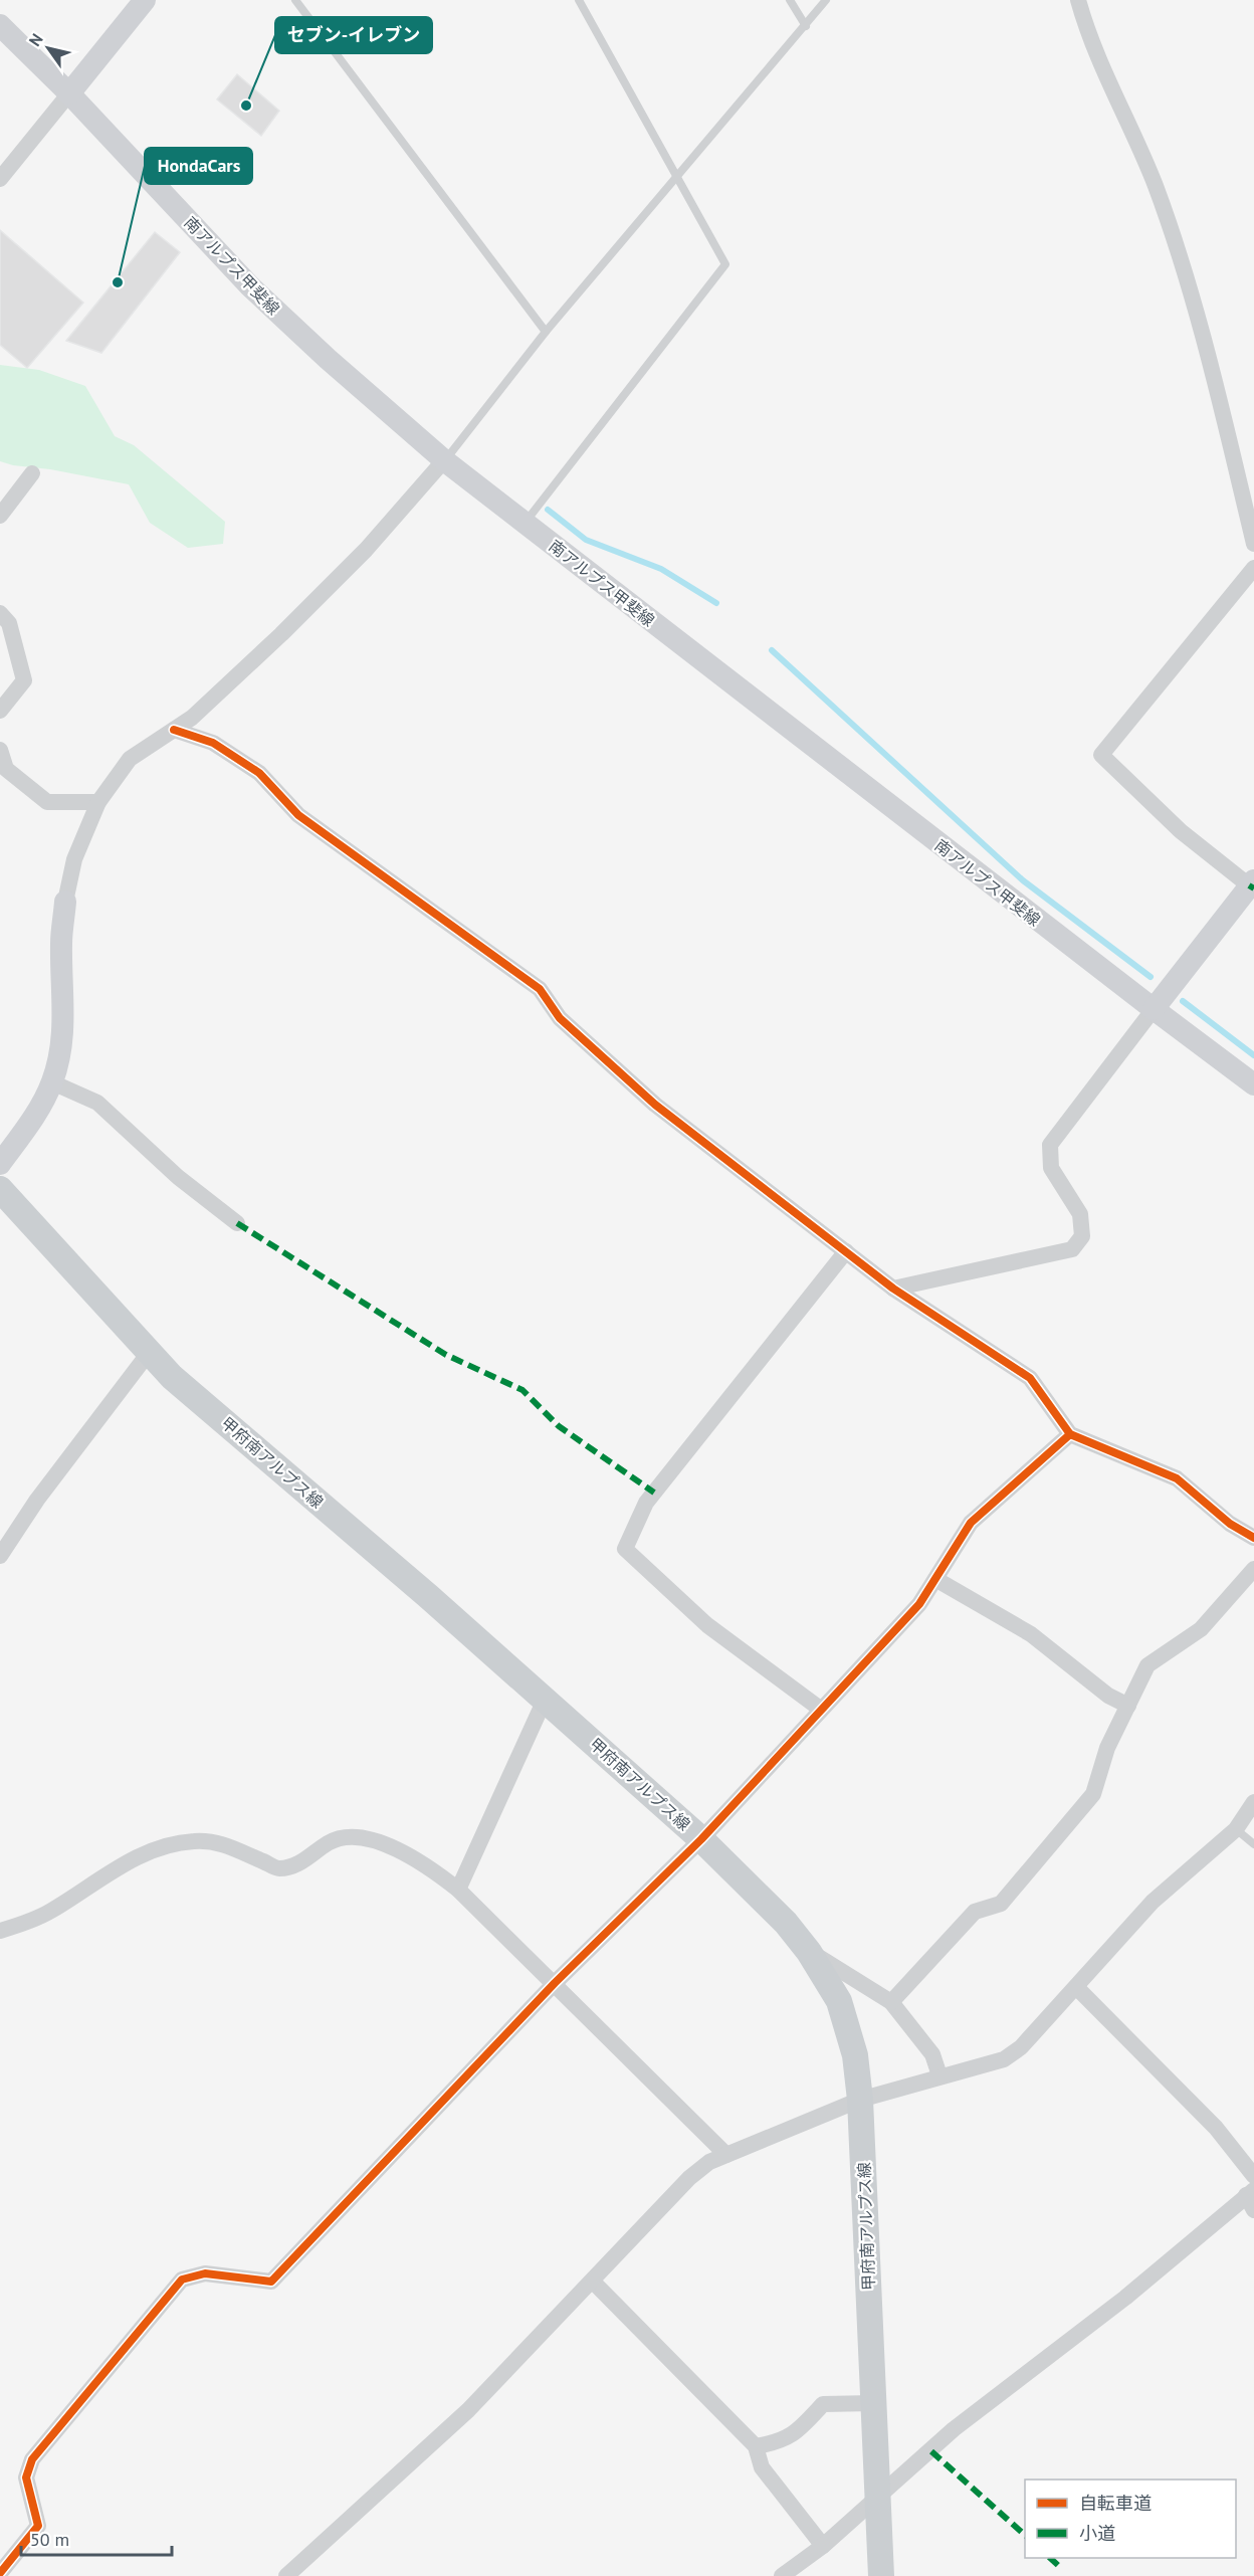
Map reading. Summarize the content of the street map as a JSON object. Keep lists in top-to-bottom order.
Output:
{
  "streets": {
    "main road": ["南アルプス甲斐線", "甲府南アルプス線"]
  },
  "places": ["セブン-イレブン", "HondaCars"],
  "legend": ["自転車道", "小道"],
  "scale_bar": "50 m",
  "north": "top left"
}
